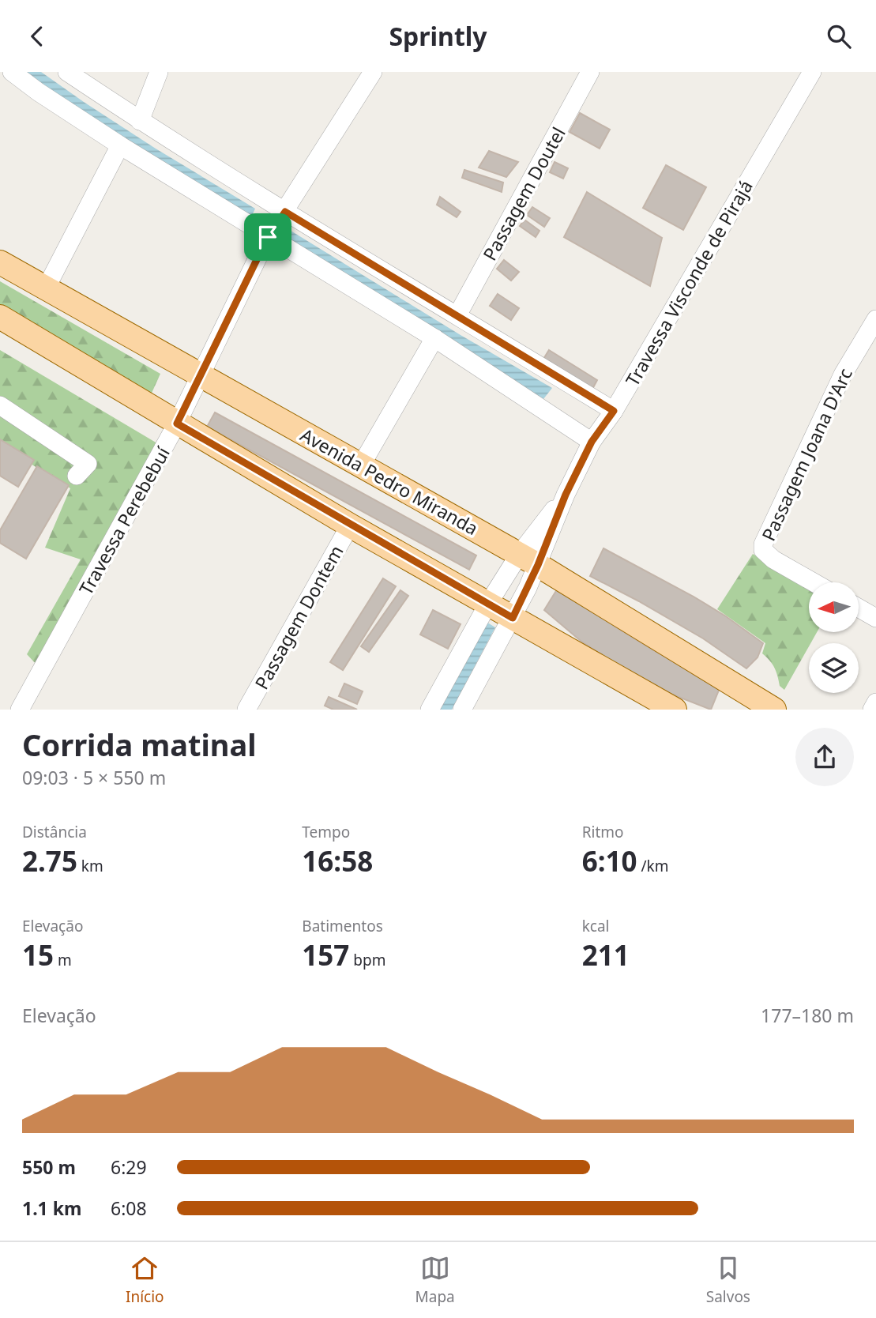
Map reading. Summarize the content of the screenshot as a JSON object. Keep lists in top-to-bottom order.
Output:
{
  "streets": {
    "main road": ["Avenida Pedro Miranda"],
    "street": [
      "Passagem Doutel",
      "Travessa Visconde de Pirajá",
      "Passagem Joana D'Arc",
      "Travessa Perebebuí",
      "Passagem Dontem"
    ]
  },
  "crossings": [
    ["Travessa Visconde de Pirajá", "Avenida Pedro Miranda"],
    ["Avenida Pedro Miranda", "Travessa Perebebuí"]
  ],
  "north": "left",
  "page": {
    "header": "Sprintly",
    "heading": ["Corrida matinal", "09:03 · 5 × 550 m"],
    "stats": [
      ["Distância", "2.75 km"],
      ["Tempo", "16:58"],
      ["Ritmo", "6:10 /km"],
      ["Elevação", "15 m"],
      ["Batimentos", "157 bpm"],
      ["kcal", "211"]
    ],
    "chart": ["Elevação", "177–180 m"],
    "list": [
      {
        "name": "550 m",
        "note": "6:29"
      },
      {
        "name": "1.1 km",
        "note": "6:08"
      }
    ],
    "tabs": ["Início", "Mapa", "Salvos"]
  }
}
